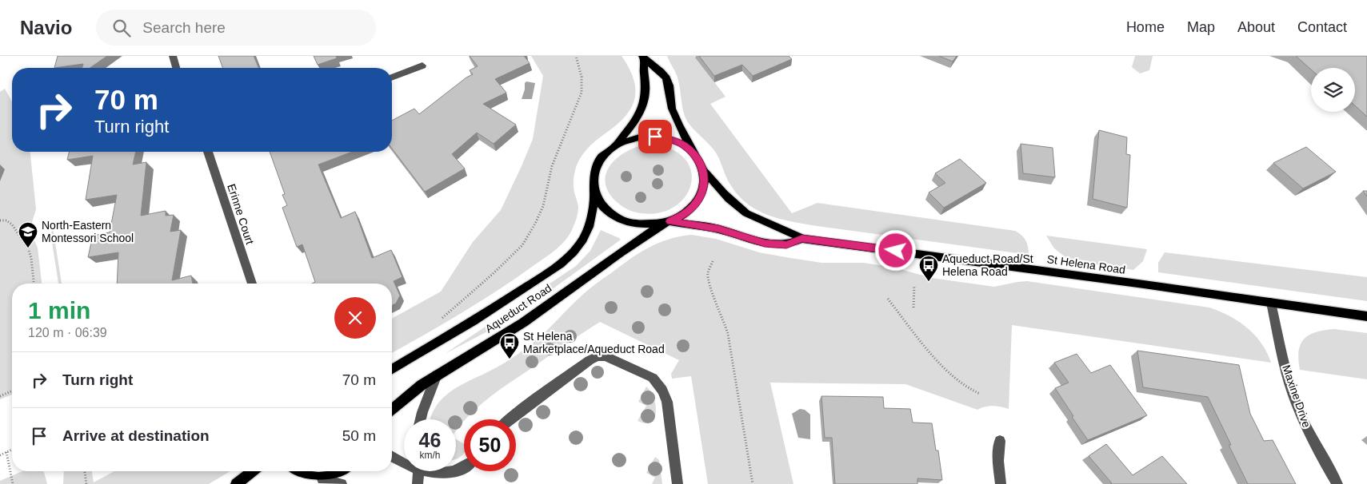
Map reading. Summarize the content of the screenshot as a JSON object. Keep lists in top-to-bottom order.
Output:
{
  "streets": {
    "main road": ["St Helena Road", "Aqueduct Road"],
    "street": ["Erinne Court", "Maxine Drive"]
  },
  "crossings": [
    ["St Helena Road", "Aqueduct Road"],
    ["St Helena Road", "Maxine Drive"]
  ],
  "places": {
    "school or university": ["North-Eastern Montessori School"],
    "bus stop": ["Aqueduct Road/St Helena Road", "St Helena Marketplace/Aqueduct Road"]
  },
  "page": {
    "header": "Navio",
    "search": "Search here",
    "nav": [
      "Home",
      "Map",
      "About",
      "Contact"
    ],
    "turn": ["70 m", "Turn right"],
    "heading": ["1 min", "120 m · 06:39"],
    "list": [
      {
        "name": "Turn right",
        "value": "70 m"
      },
      {
        "name": "Arrive at destination",
        "value": "50 m"
      }
    ],
    "speed": "46 km/h",
    "limit": "50"
  }
}
